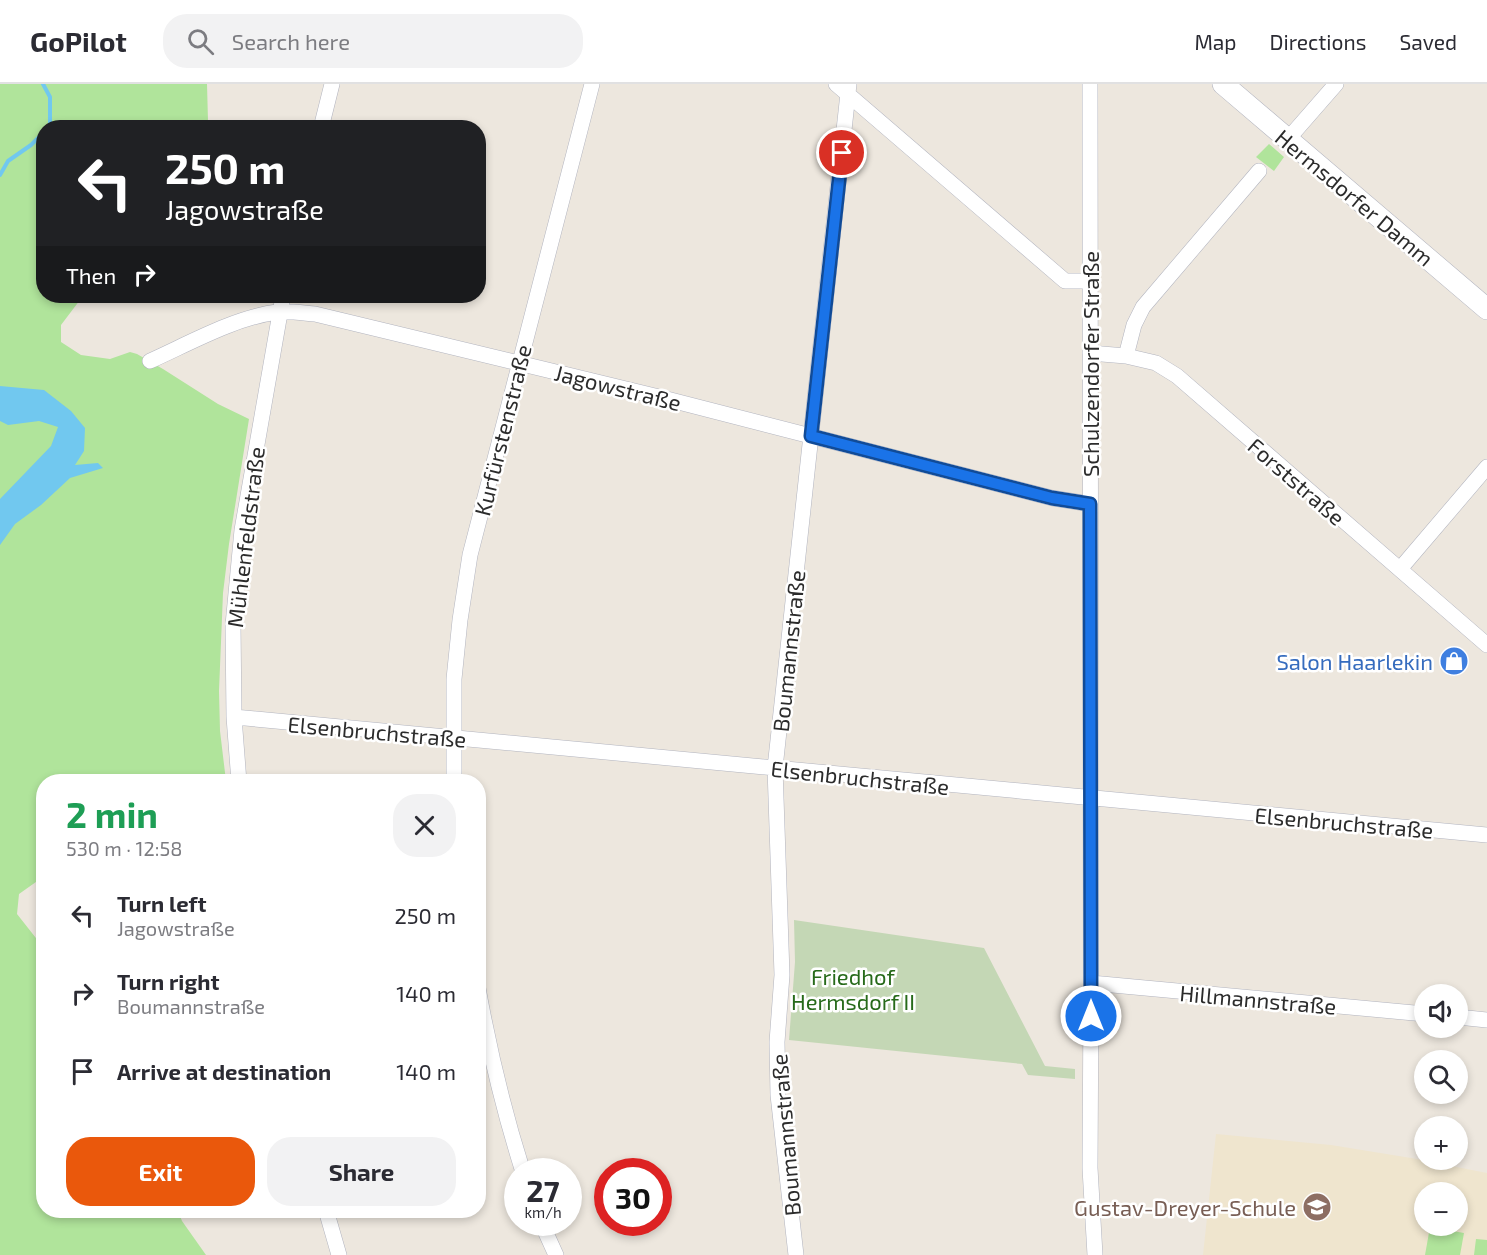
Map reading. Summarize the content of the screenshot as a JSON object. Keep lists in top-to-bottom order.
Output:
{
  "streets": {
    "main road": ["Hermsdorfer Damm"],
    "street": [
      "Schulzendorfer Straße",
      "Jagowstraße",
      "Kurfürstenstraße",
      "Forststraße",
      "Mühlenfeldstraße",
      "Boumannstraße",
      "Elsenbruchstraße",
      "Hillmannstraße"
    ]
  },
  "crossings": [
    ["Schulzendorfer Straße", "Jagowstraße"],
    ["Schulzendorfer Straße", "Forststraße"],
    ["Schulzendorfer Straße", "Elsenbruchstraße"],
    ["Schulzendorfer Straße", "Hillmannstraße"],
    ["Jagowstraße", "Kurfürstenstraße"],
    ["Jagowstraße", "Mühlenfeldstraße"],
    ["Jagowstraße", "Boumannstraße"],
    ["Kurfürstenstraße", "Elsenbruchstraße"],
    ["Mühlenfeldstraße", "Elsenbruchstraße"],
    ["Boumannstraße", "Elsenbruchstraße"]
  ],
  "parks": ["Friedhof Hermsdorf II"],
  "places": {
    "shop": ["Salon Haarlekin"],
    "school or university": ["Gustav-Dreyer-Schule"]
  },
  "page": {
    "header": "GoPilot",
    "search": "Search here",
    "nav": ["Map", "Directions", "Saved"],
    "turn": ["250 m", "Jagowstraße"],
    "then": "Then",
    "heading": ["2 min", "530 m · 12:58"],
    "list": [
      {
        "name": "Turn left",
        "note": "Jagowstraße",
        "value": "250 m"
      },
      {
        "name": "Turn right",
        "note": "Boumannstraße",
        "value": "140 m"
      },
      {
        "name": "Arrive at destination",
        "value": "140 m"
      }
    ],
    "map_buttons": ["+", "−"],
    "buttons": ["Exit", "Share"],
    "speed": "27 km/h",
    "limit": "30"
  }
}
